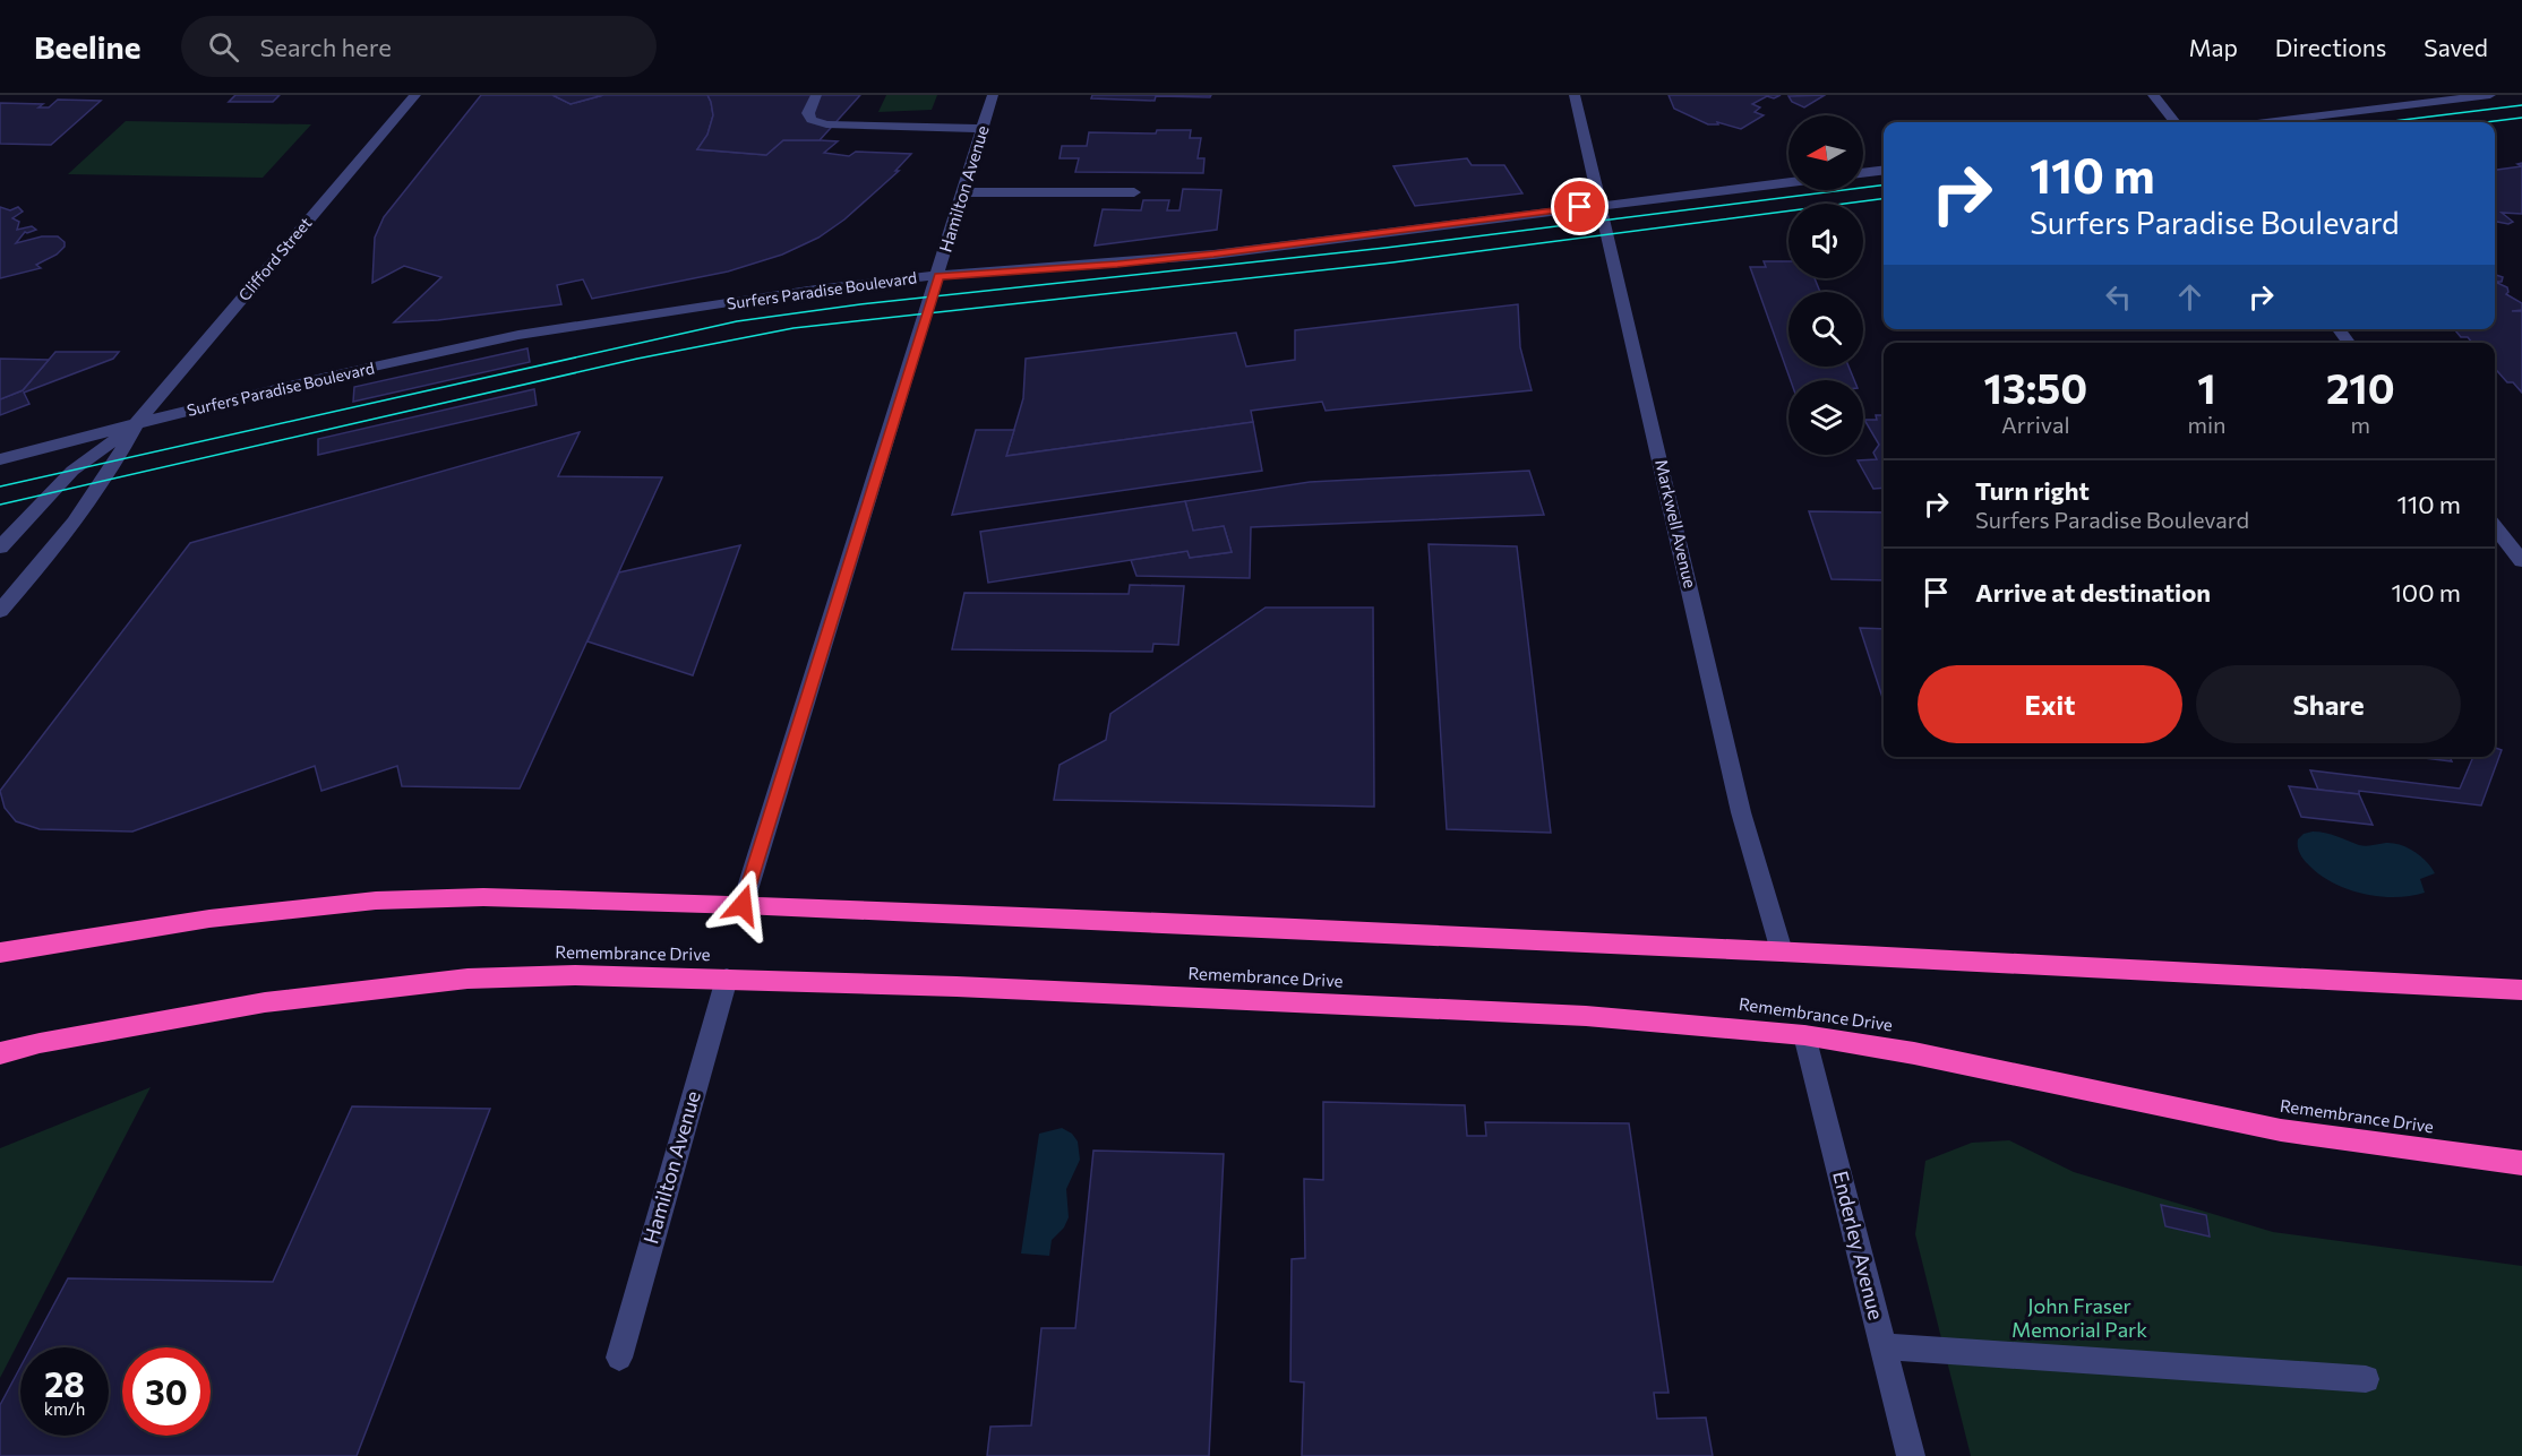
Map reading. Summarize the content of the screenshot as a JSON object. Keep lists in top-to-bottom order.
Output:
{
  "streets": {
    "highway": ["Remembrance Drive"],
    "street": [
      "Hamilton Avenue",
      "Clifford Street",
      "Surfers Paradise Boulevard",
      "Markwell Avenue",
      "Enderley Avenue"
    ]
  },
  "crossings": [
    ["Hamilton Avenue", "Surfers Paradise Boulevard"],
    ["Hamilton Avenue", "Remembrance Drive"],
    ["Clifford Street", "Surfers Paradise Boulevard"],
    ["Surfers Paradise Boulevard", "Markwell Avenue"],
    ["Remembrance Drive", "Enderley Avenue"]
  ],
  "parks": ["John Fraser Memorial Park"],
  "north": "left",
  "page": {
    "header": "Beeline",
    "search": "Search here",
    "nav": ["Map", "Directions", "Saved"],
    "turn": ["110 m", "Surfers Paradise Boulevard"],
    "eta": [
      "13:50",
      "Arrival",
      "1",
      "min",
      "210",
      "m"
    ],
    "list": [
      {
        "name": "Turn right",
        "note": "Surfers Paradise Boulevard",
        "value": "110 m"
      },
      {
        "name": "Arrive at destination",
        "value": "100 m"
      }
    ],
    "buttons": ["Exit", "Share"],
    "speed": "28 km/h",
    "limit": "30"
  }
}
